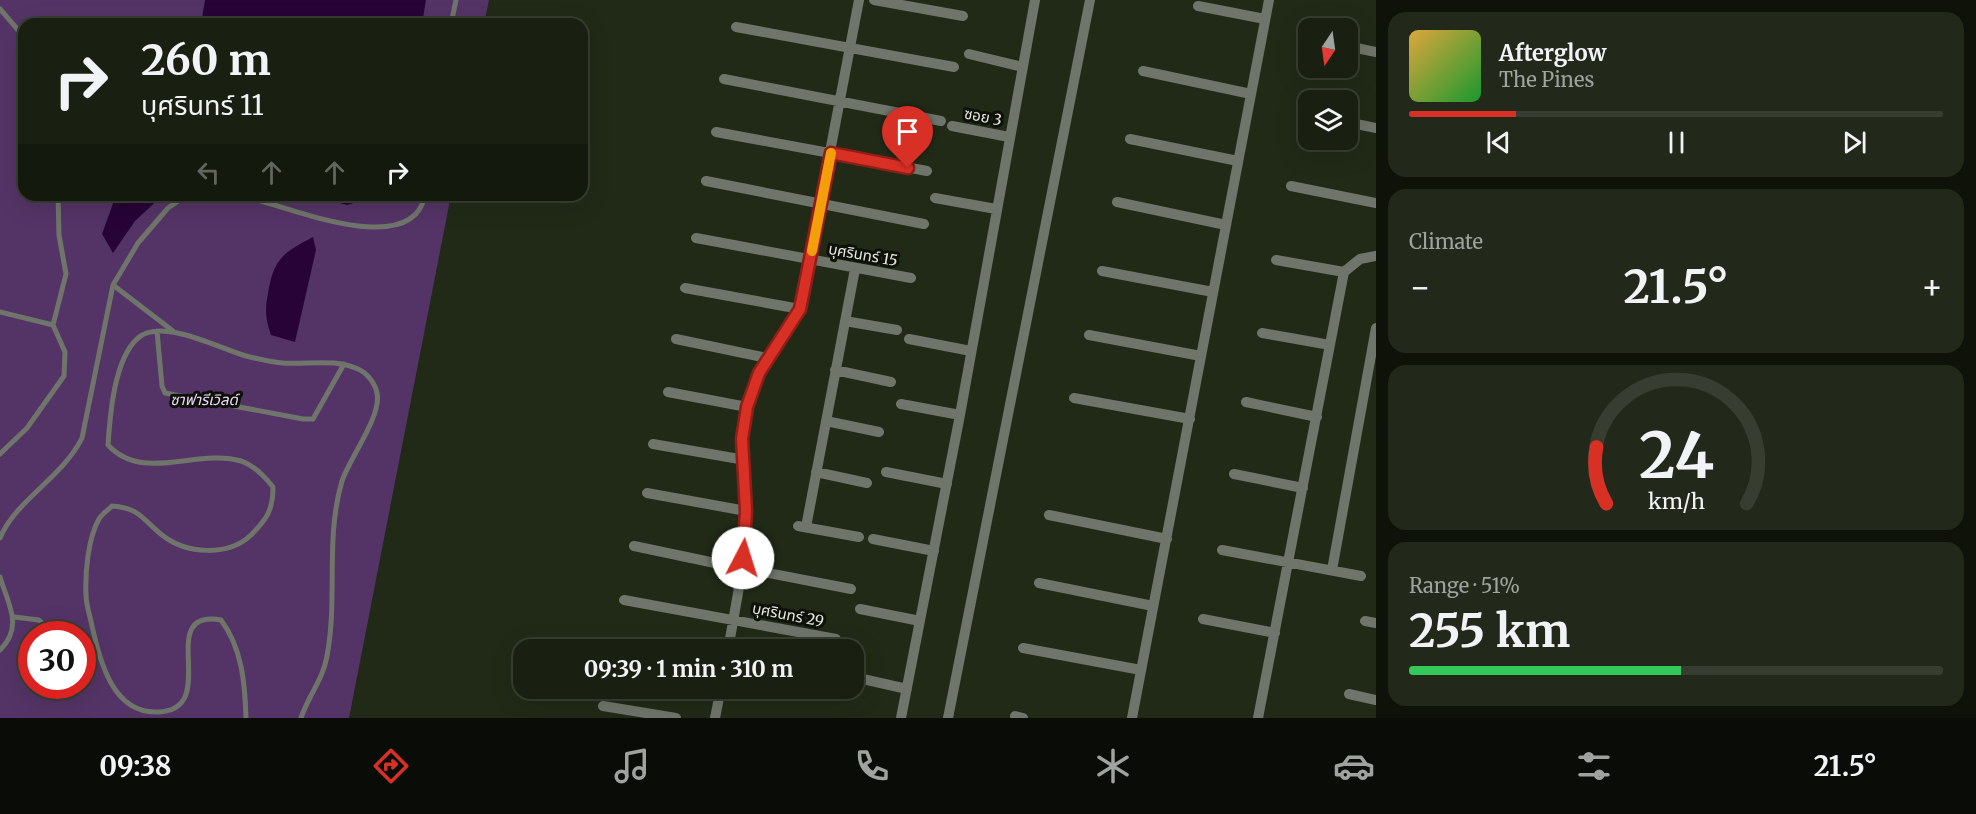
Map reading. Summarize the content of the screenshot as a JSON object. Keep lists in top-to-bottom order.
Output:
{
  "streets": {
    "street": ["ซอย 3", "บุศรินทร์ 15", "บุศรินทร์ 29"]
  },
  "parks": ["ซาฟารีเวิลด์"],
  "north": "bottom",
  "page": {
    "turn": ["260 m", "บุศรินทร์ 11"],
    "song": ["Afterglow", "The Pines"],
    "tile": [
      "Climate",
      ["Range · 51%", "255 km"]
    ],
    "heat": ["−", "21.5°", "+"],
    "limit": "30",
    "trip": "09:39 · 1 min · 310 m",
    "tabs": ["09:38", "21.5°"],
    "gauge": ["24", "km/h"]
  }
}
